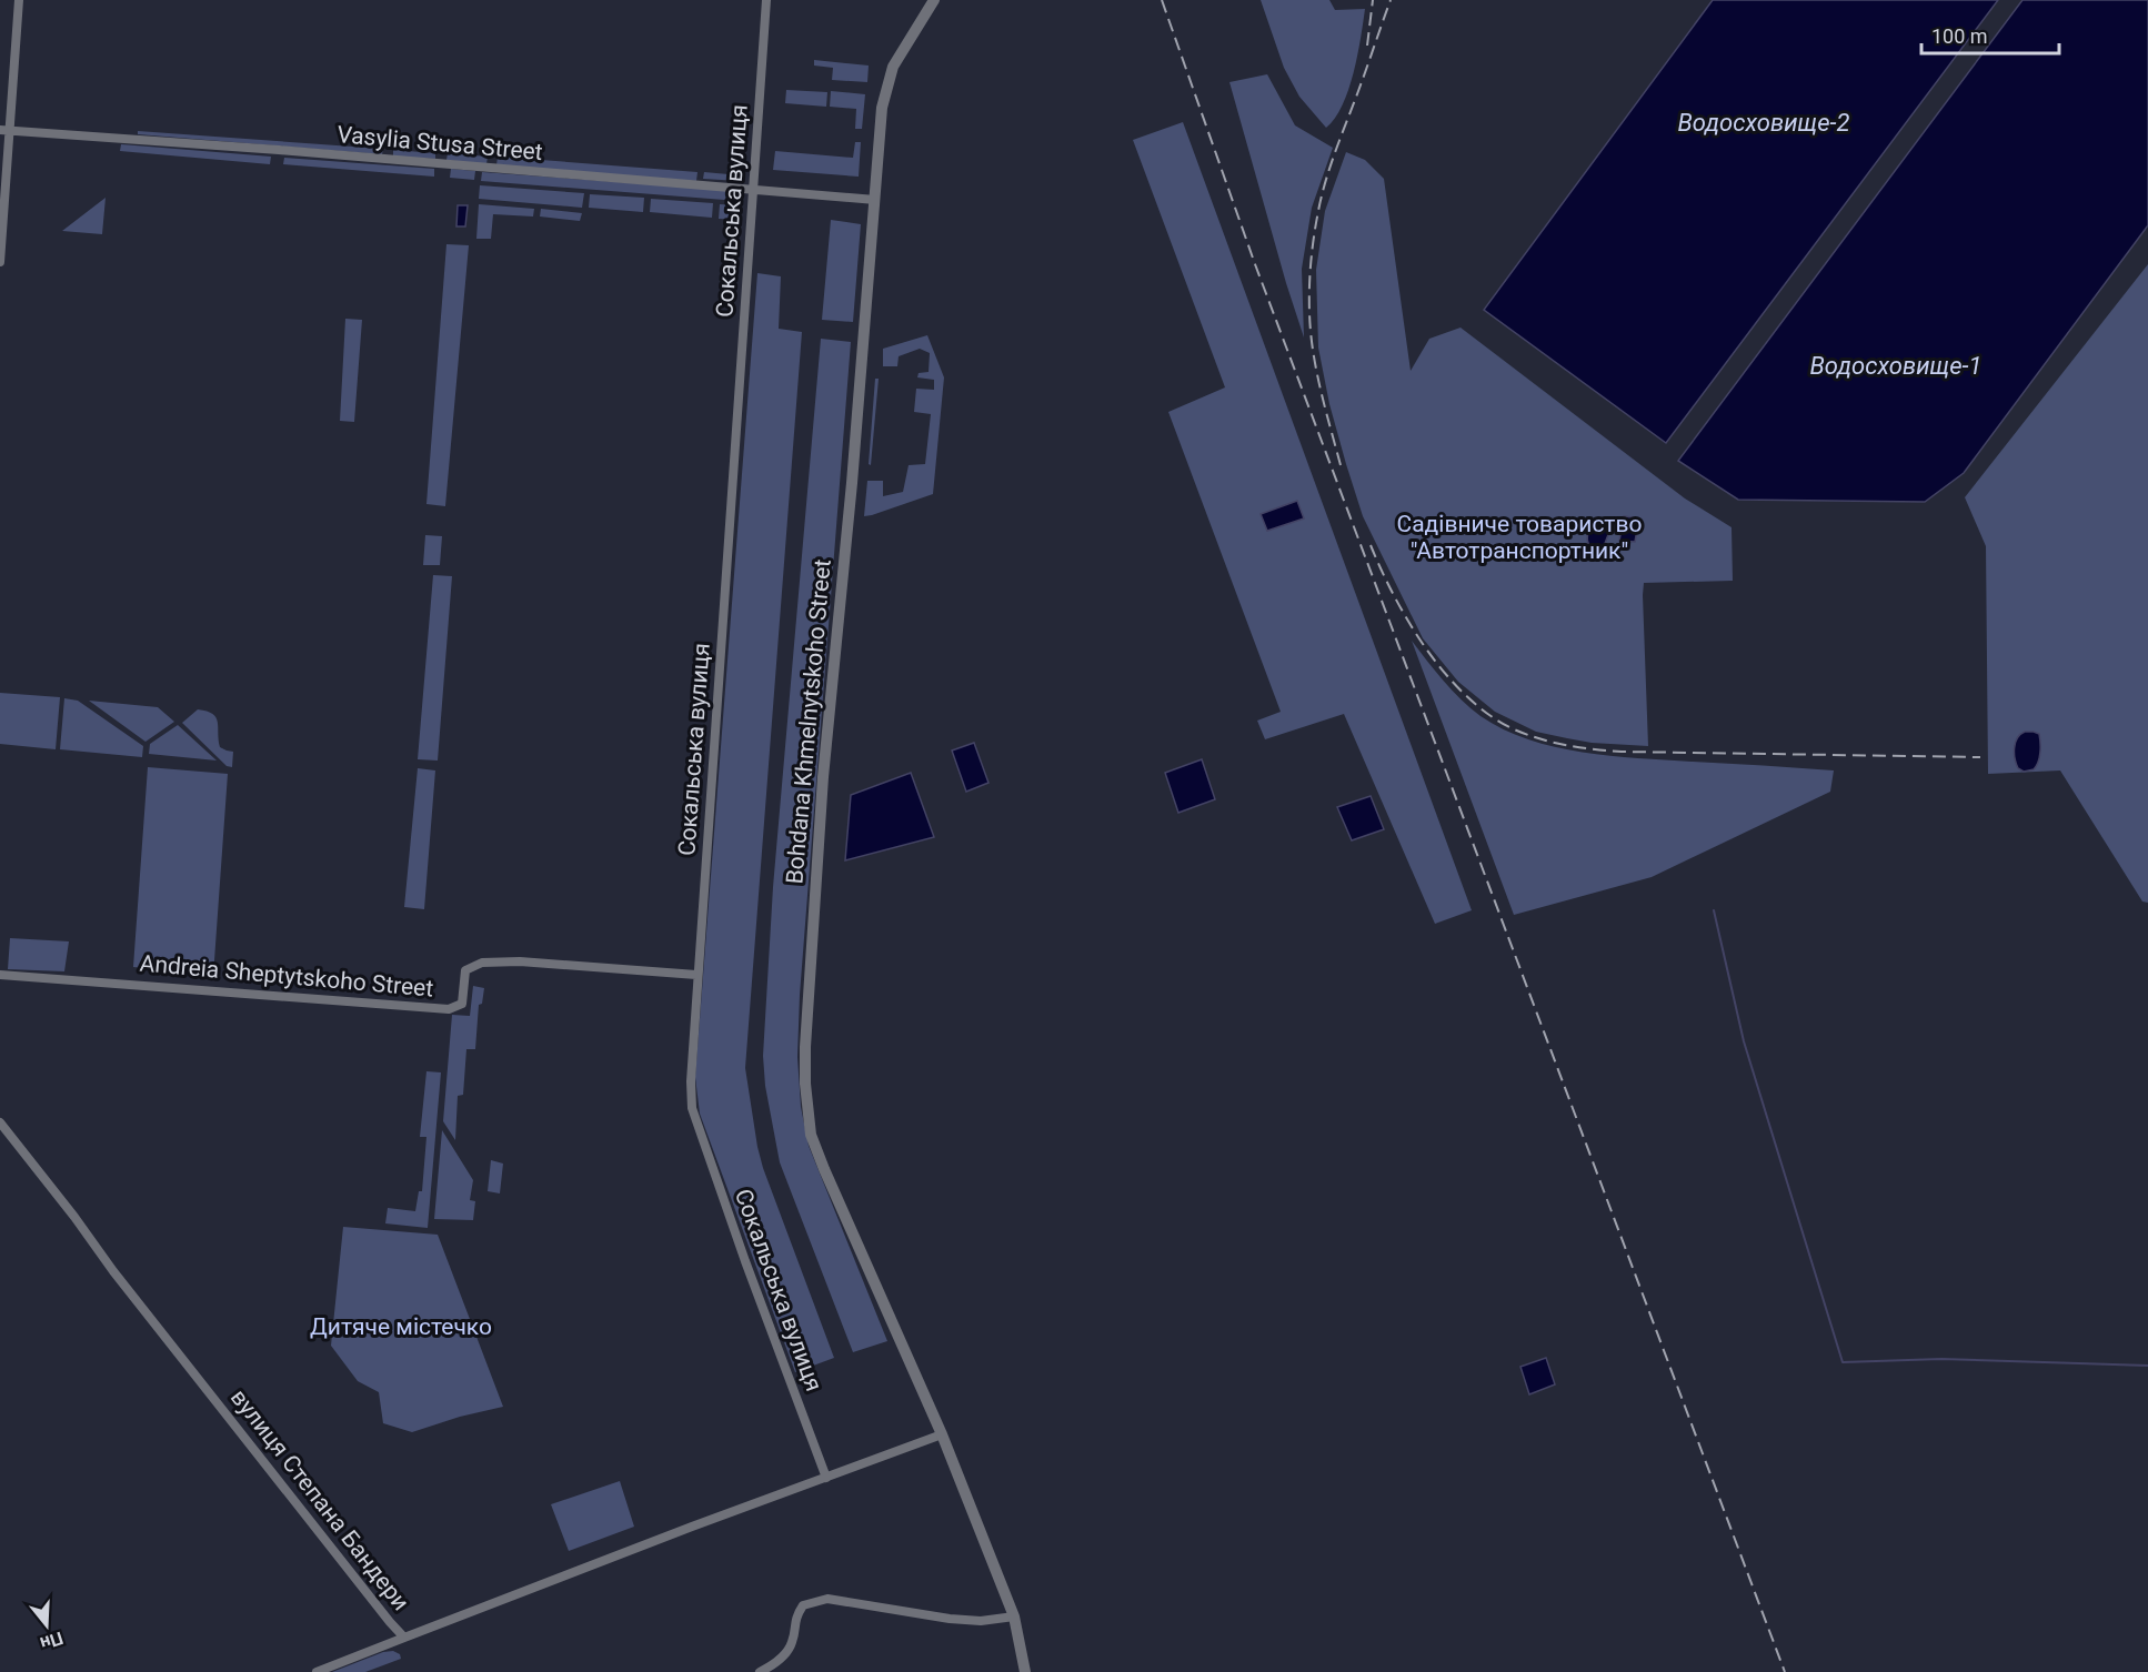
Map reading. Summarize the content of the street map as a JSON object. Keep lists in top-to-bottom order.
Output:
{
  "streets": {
    "street": [
      "Vasylia Stusa Street",
      "Сокальська вулиця",
      "Bohdana Khmelnytskoho Street",
      "Andreia Sheptytskoho Street",
      "вулиця Степана Бандери"
    ]
  },
  "crossings": [
    ["Vasylia Stusa Street", "Сокальська вулиця"],
    ["Vasylia Stusa Street", "Bohdana Khmelnytskoho Street"],
    ["Сокальська вулиця", "Andreia Sheptytskoho Street"],
    ["Сокальська вулиця", "вулиця Степана Бандери"],
    ["Bohdana Khmelnytskoho Street", "вулиця Степана Бандери"]
  ],
  "water": ["Водосховище-2", "Водосховище-1"],
  "parks": ["Садівниче товариство \"Автотранспортник\"", "Дитяче містечко"],
  "scale_bar": "100 m",
  "north": "bottom"
}
